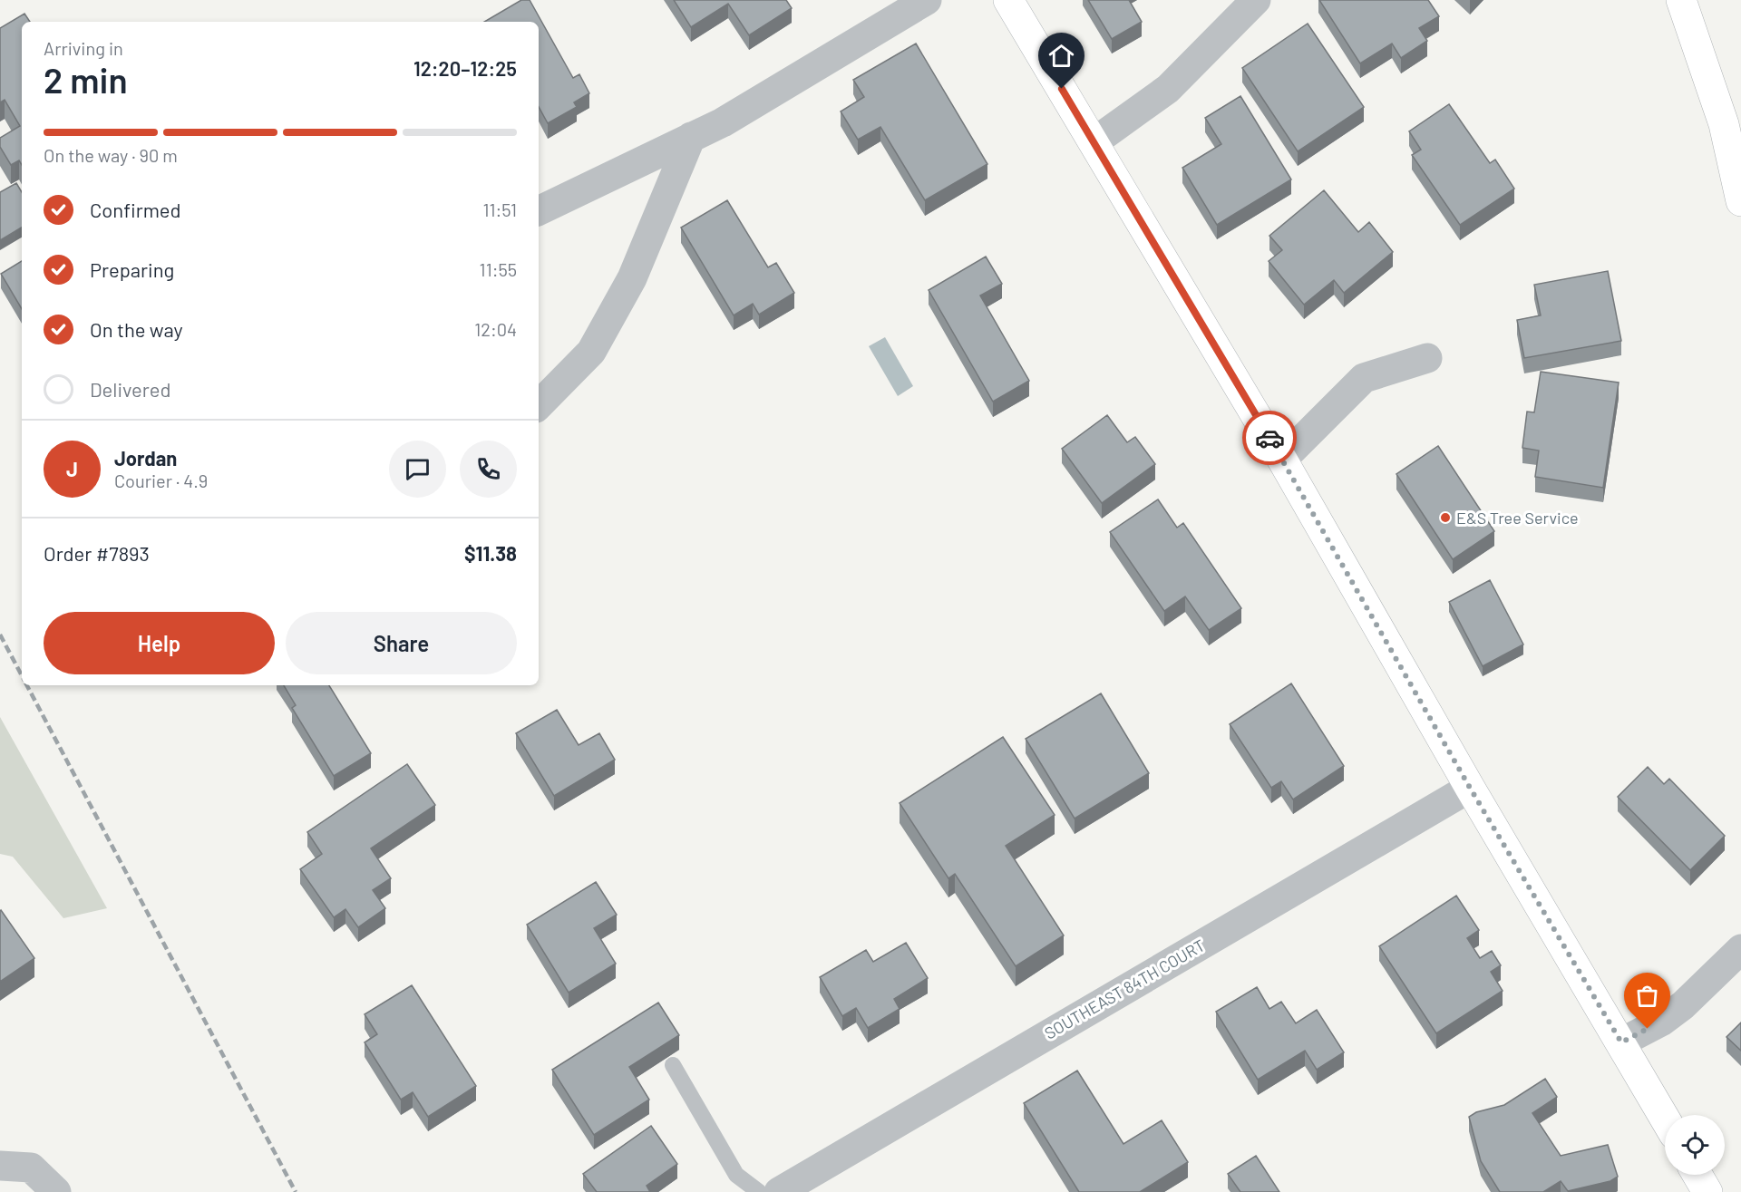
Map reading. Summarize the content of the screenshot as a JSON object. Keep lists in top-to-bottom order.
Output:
{
  "streets": {
    "street": ["SOUTHEAST 84TH COURT"]
  },
  "places": ["E&S Tree Service"],
  "page": {
    "heading": ["2 min", "Arriving in", "12:20–12:25"],
    "panel": [
      "Jordan",
      "Courier · 4.9",
      "Order #7893",
      "$11.38"
    ],
    "bar": "On the way · 90 m",
    "list": [
      ["Confirmed", "11:51"],
      ["Preparing", "11:55"],
      ["On the way", "12:04"],
      "Delivered"
    ],
    "round": "J",
    "buttons": ["Help", "Share"]
  }
}
